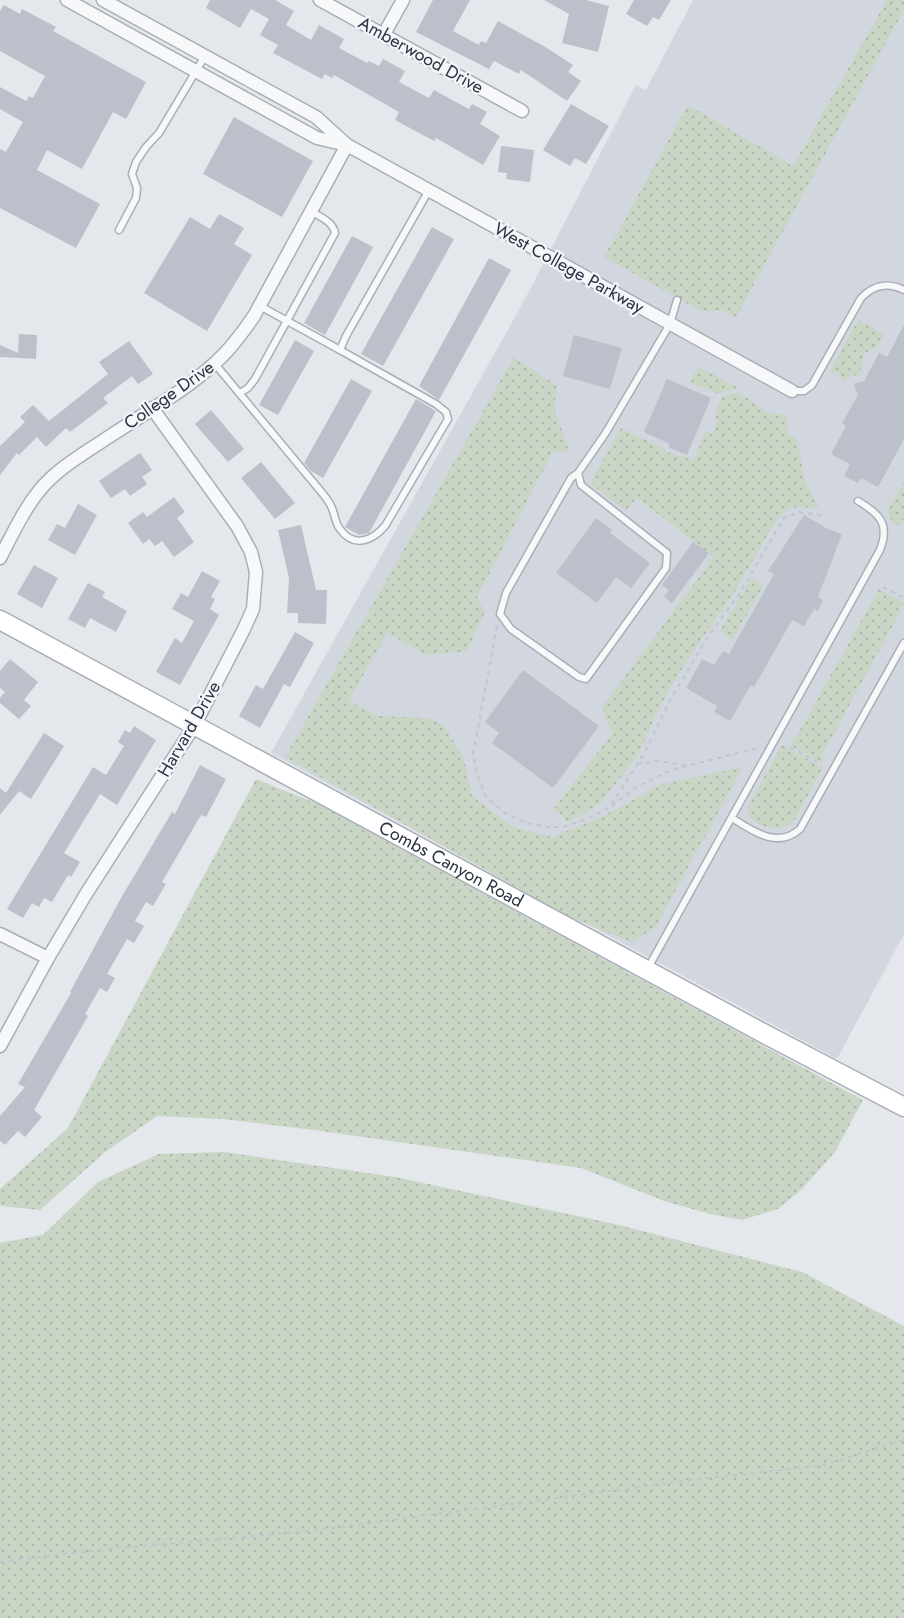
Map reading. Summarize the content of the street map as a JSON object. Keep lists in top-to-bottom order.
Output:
{
  "streets": {
    "street": [
      "Amberwood Drive",
      "West College Parkway",
      "College Drive",
      "Harvard Drive",
      "Combs Canyon Road"
    ]
  },
  "crossings": [
    ["West College Parkway", "College Drive"],
    ["College Drive", "Harvard Drive"],
    ["Harvard Drive", "Combs Canyon Road"]
  ]
}
